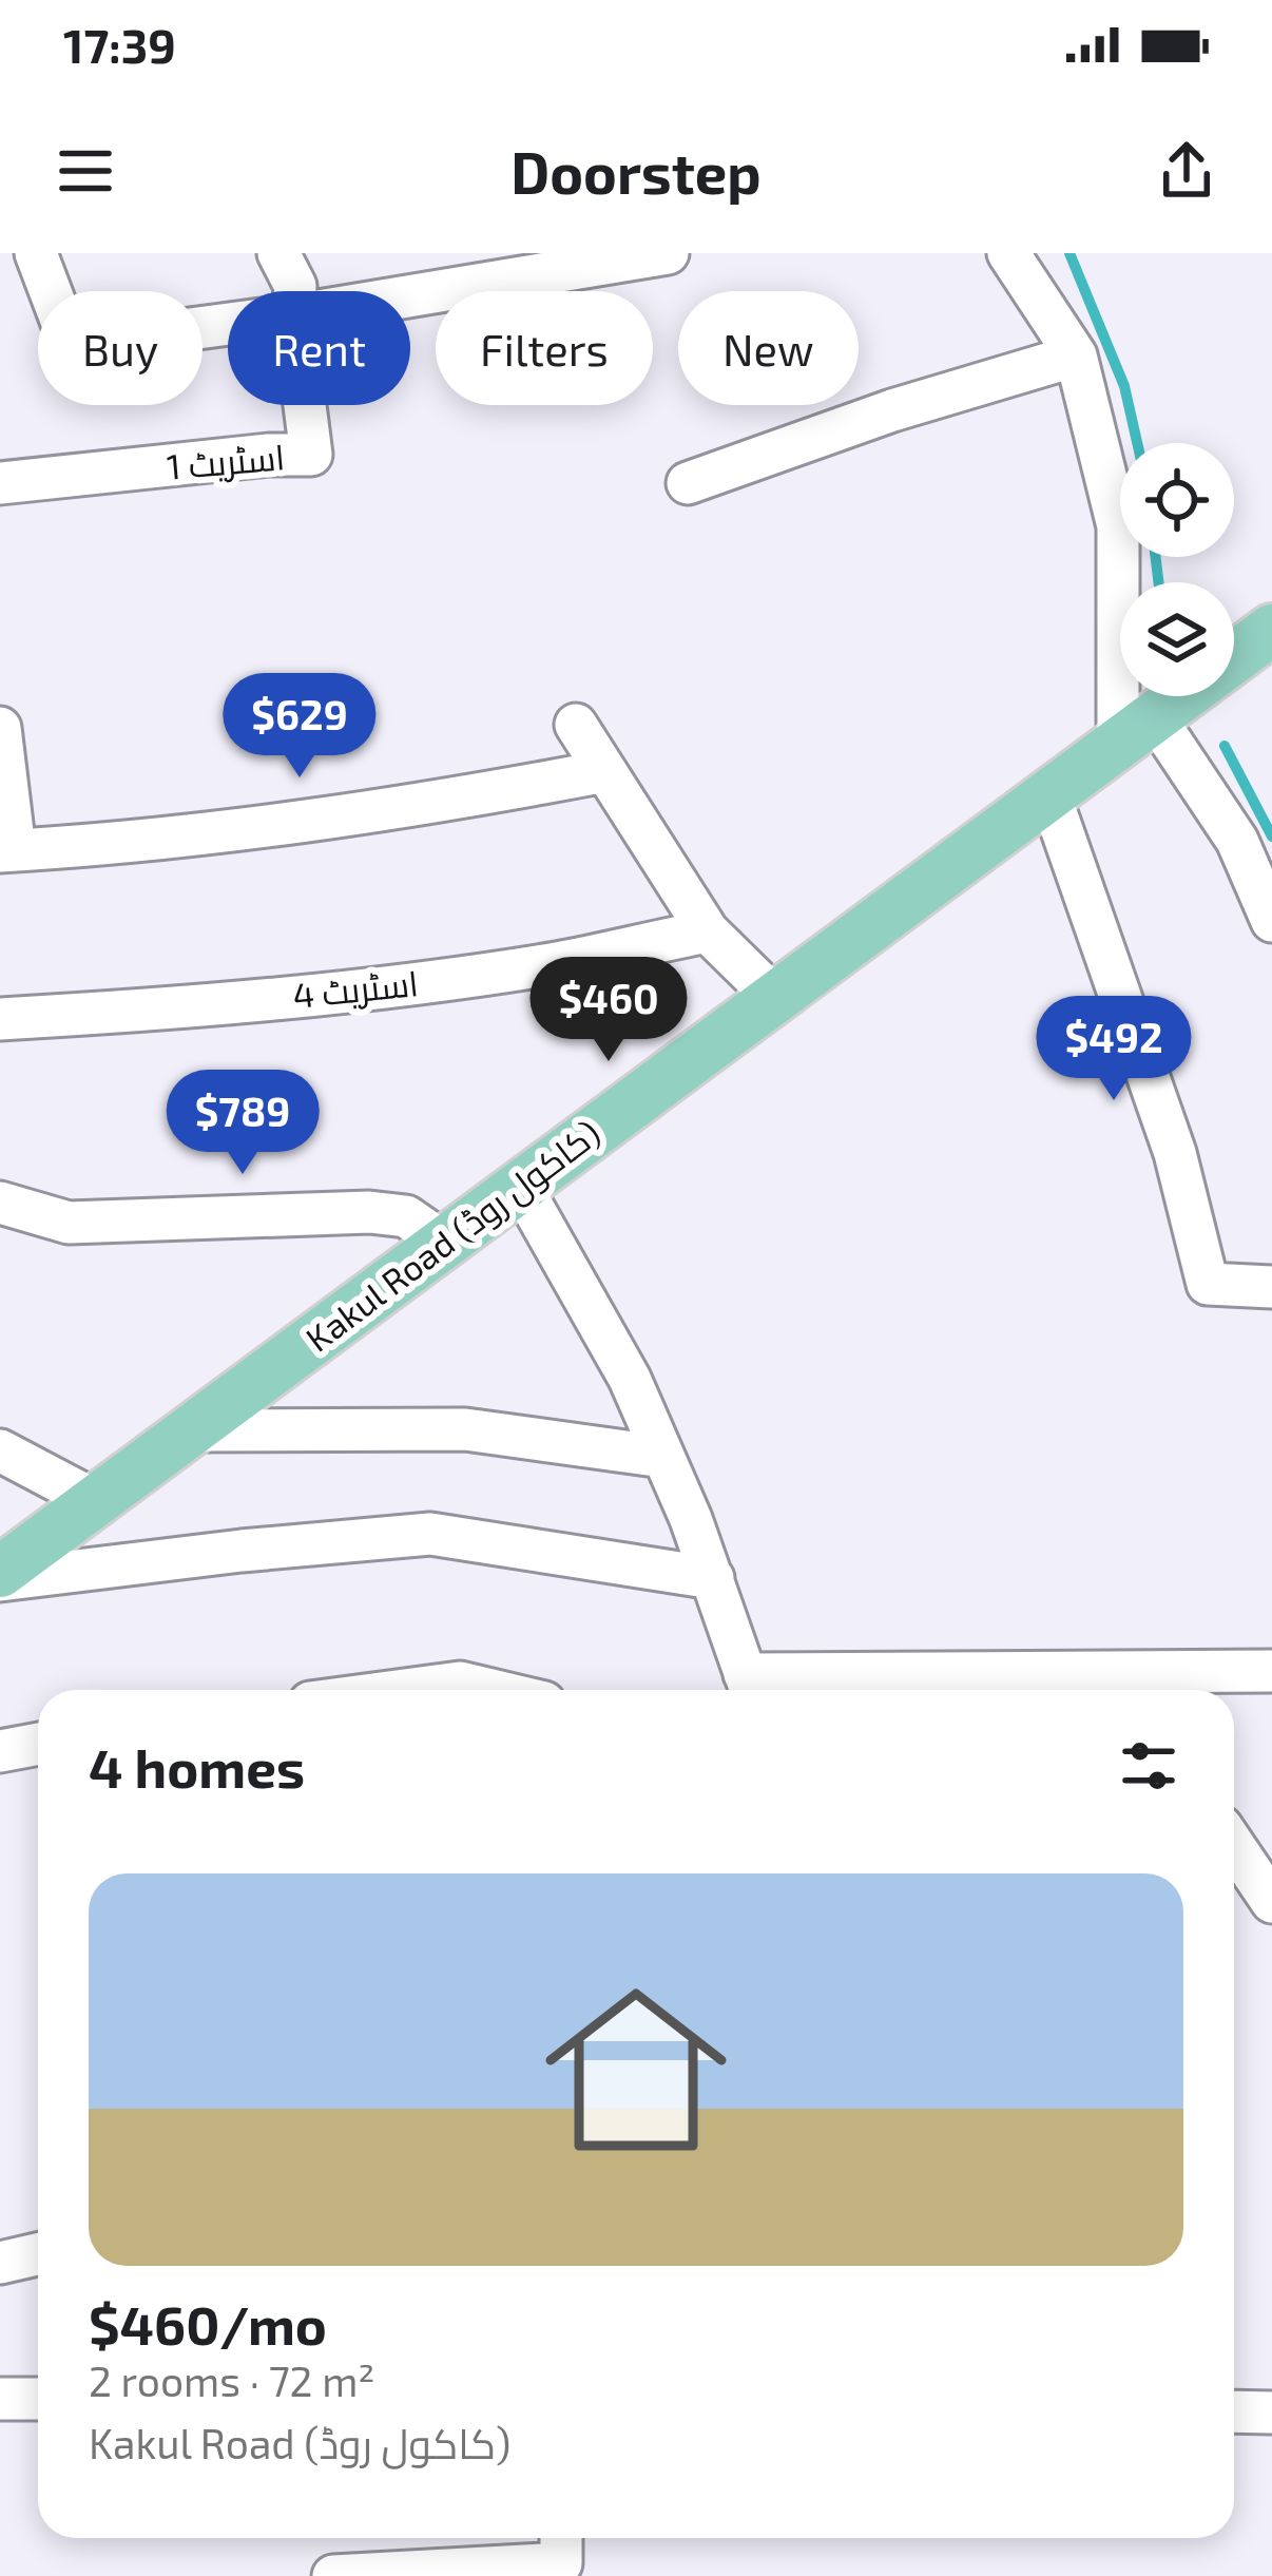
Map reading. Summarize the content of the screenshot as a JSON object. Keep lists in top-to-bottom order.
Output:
{
  "streets": {
    "main road": ["Kakul Road (کاکول روڈ)"],
    "street": ["اسٹریٹ 1", "اسٹریٹ 4"]
  },
  "page": {
    "status": "17:39",
    "header": "Doorstep",
    "chip": [
      "Buy",
      "Rent",
      "Filters",
      "New"
    ],
    "price": [
      "$629",
      "$460",
      "$492",
      "$789"
    ],
    "heading": "4 homes",
    "list": [
      {
        "name": "$460/mo",
        "note": "2 rooms · 72 m² · Kakul Road (کاکول روڈ)"
      }
    ]
  }
}
